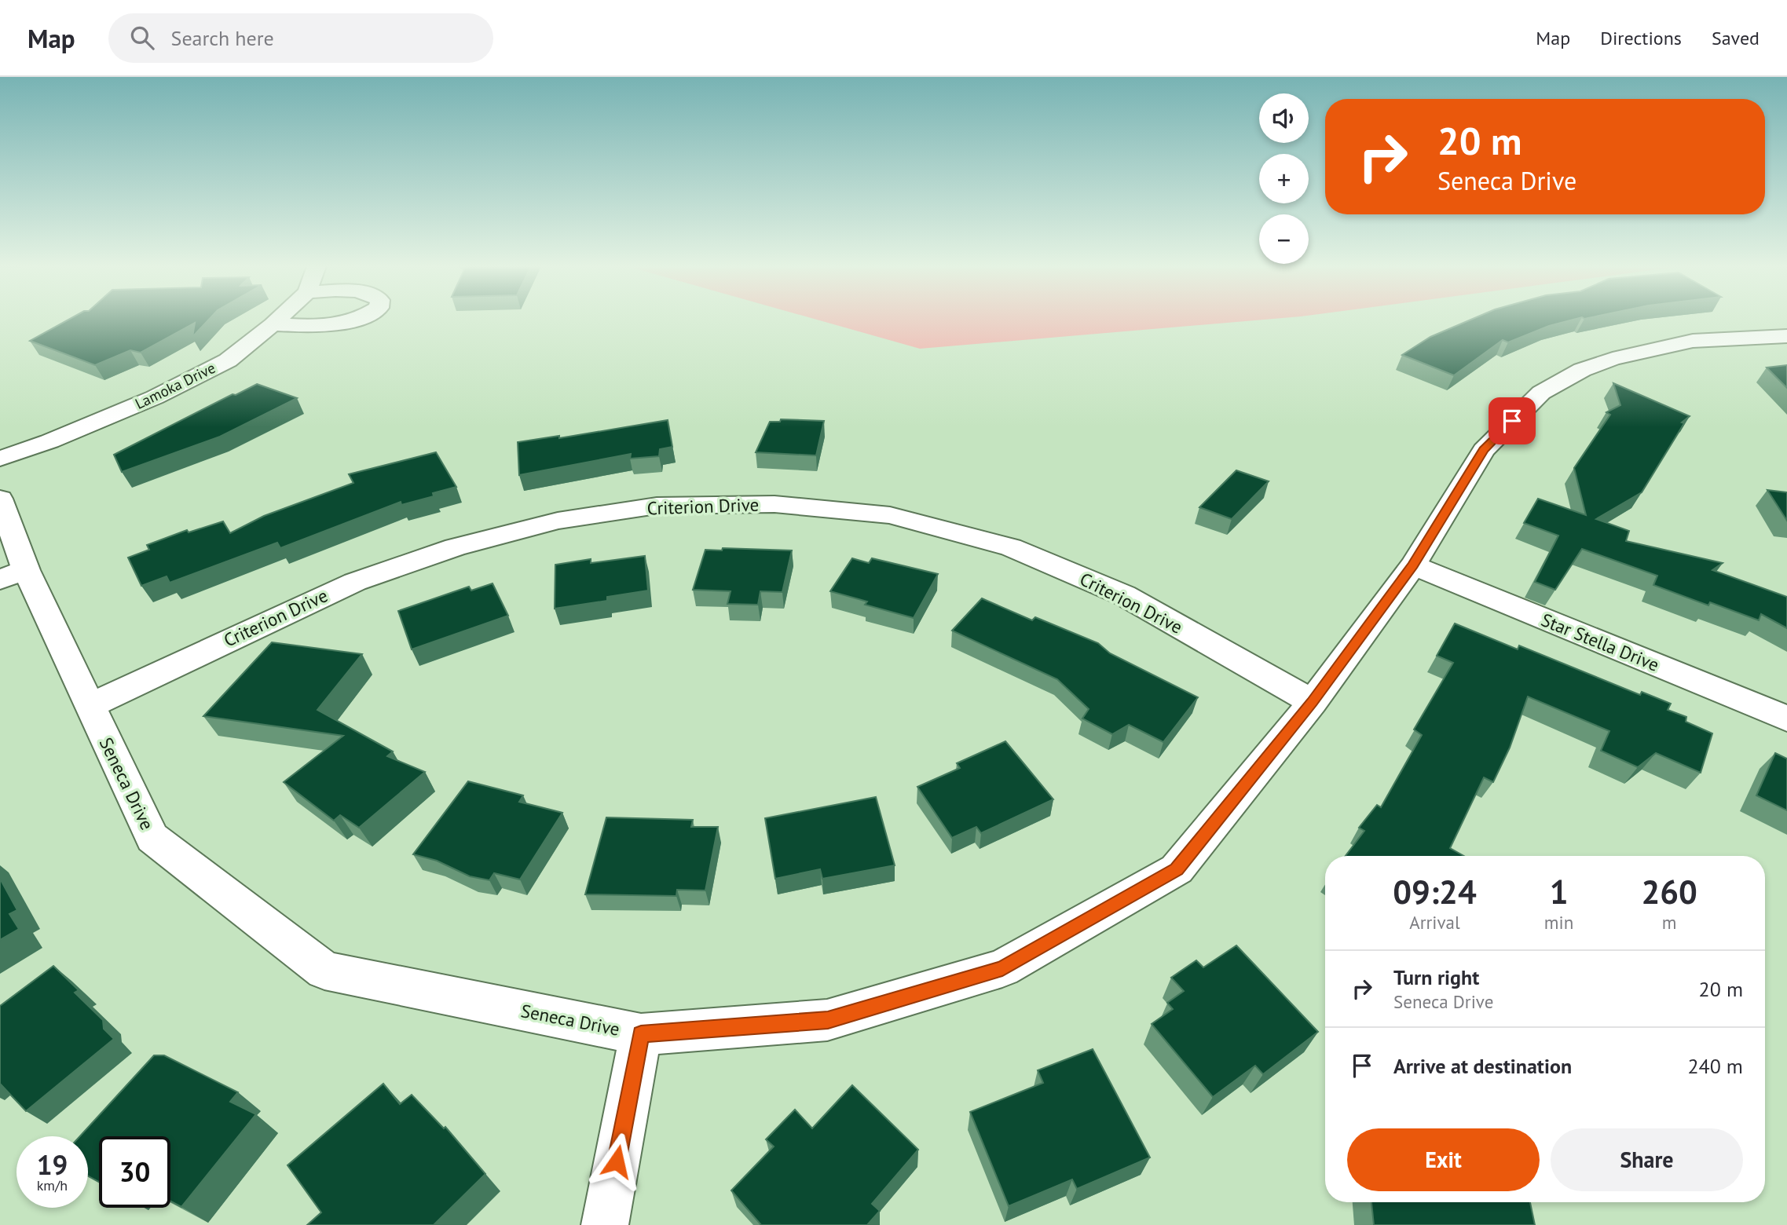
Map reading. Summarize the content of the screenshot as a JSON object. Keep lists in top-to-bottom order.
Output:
{
  "streets": {
    "street": [
      "Lamoka Drive",
      "Criterion Drive",
      "Star Stella Drive",
      "Seneca Drive"
    ]
  },
  "crossings": [
    ["Criterion Drive", "Seneca Drive"],
    ["Star Stella Drive", "Seneca Drive"]
  ],
  "page": {
    "header": "Map",
    "search": "Search here",
    "nav": ["Map", "Directions", "Saved"],
    "map_buttons": ["+", "−"],
    "turn": ["20 m", "Seneca Drive"],
    "eta": [
      "09:24",
      "Arrival",
      "1",
      "min",
      "260",
      "m"
    ],
    "list": [
      {
        "name": "Turn right",
        "note": "Seneca Drive",
        "value": "20 m"
      },
      {
        "name": "Arrive at destination",
        "value": "240 m"
      }
    ],
    "buttons": ["Exit", "Share"],
    "speed": "19 km/h",
    "limit": "30"
  }
}
